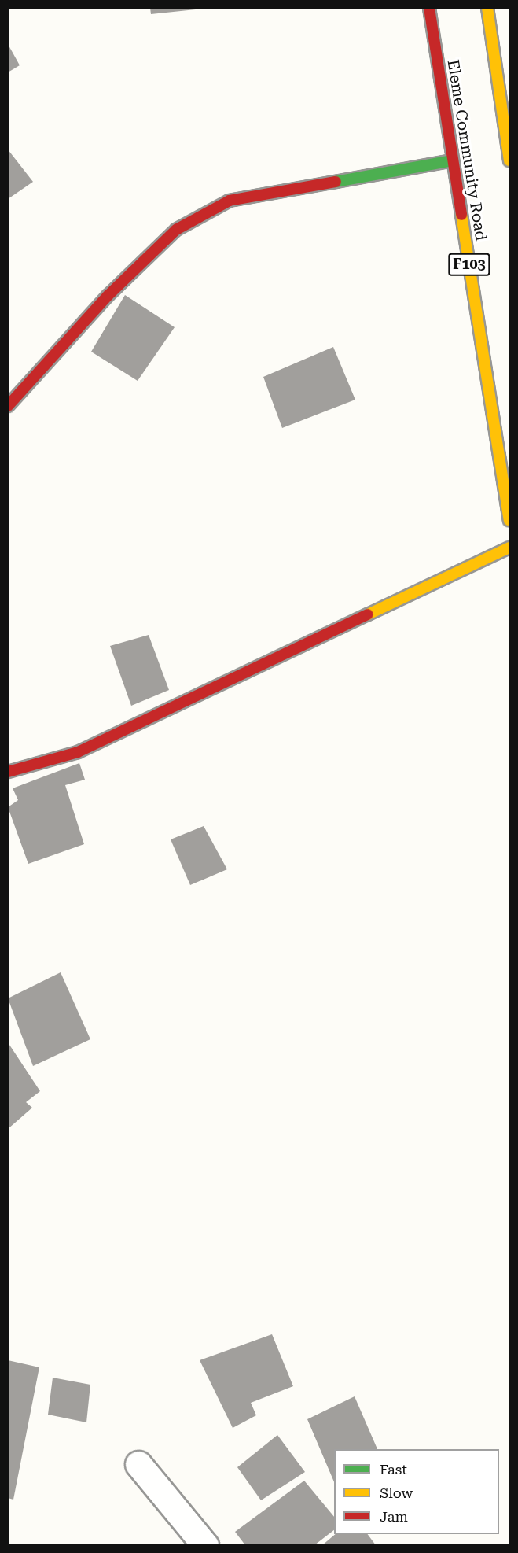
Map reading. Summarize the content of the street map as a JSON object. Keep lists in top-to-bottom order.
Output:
{
  "streets": {
    "street": ["Eleme Community Road", "F103"]
  },
  "legend": ["Fast", "Slow", "Jam"]
}
